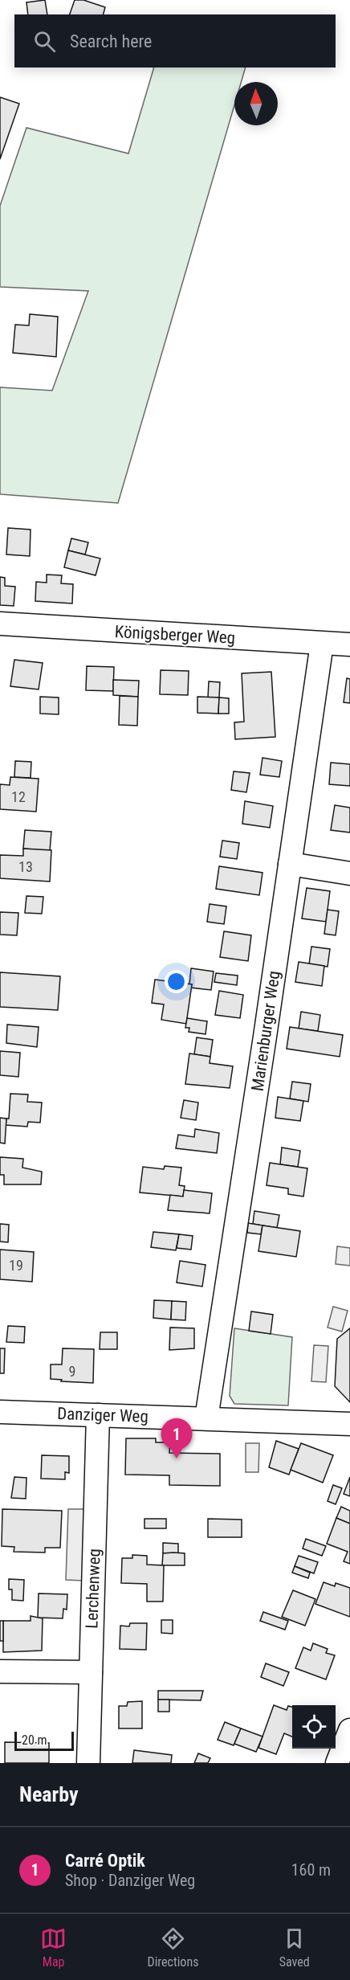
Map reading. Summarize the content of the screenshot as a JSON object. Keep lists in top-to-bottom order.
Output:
{
  "streets": {
    "street": [
      "Königsberger Weg",
      "Marienburger Weg",
      "Danziger Weg",
      "Lerchenweg"
    ]
  },
  "crossings": [
    ["Königsberger Weg", "Marienburger Weg"],
    ["Marienburger Weg", "Danziger Weg"],
    ["Danziger Weg", "Lerchenweg"]
  ],
  "house_numbers": [
    "12",
    "13",
    "19",
    "9"
  ],
  "scale_bar": "20 m",
  "north": "top",
  "page": {
    "search": "Search here",
    "pins": "1",
    "scale": "20 m",
    "heading": "Nearby",
    "list": [
      {
        "mark": "1",
        "name": "Carré Optik",
        "note": "Shop · Danziger Weg",
        "value": "160 m"
      }
    ],
    "nav": ["Map", "Directions", "Saved"]
  }
}
